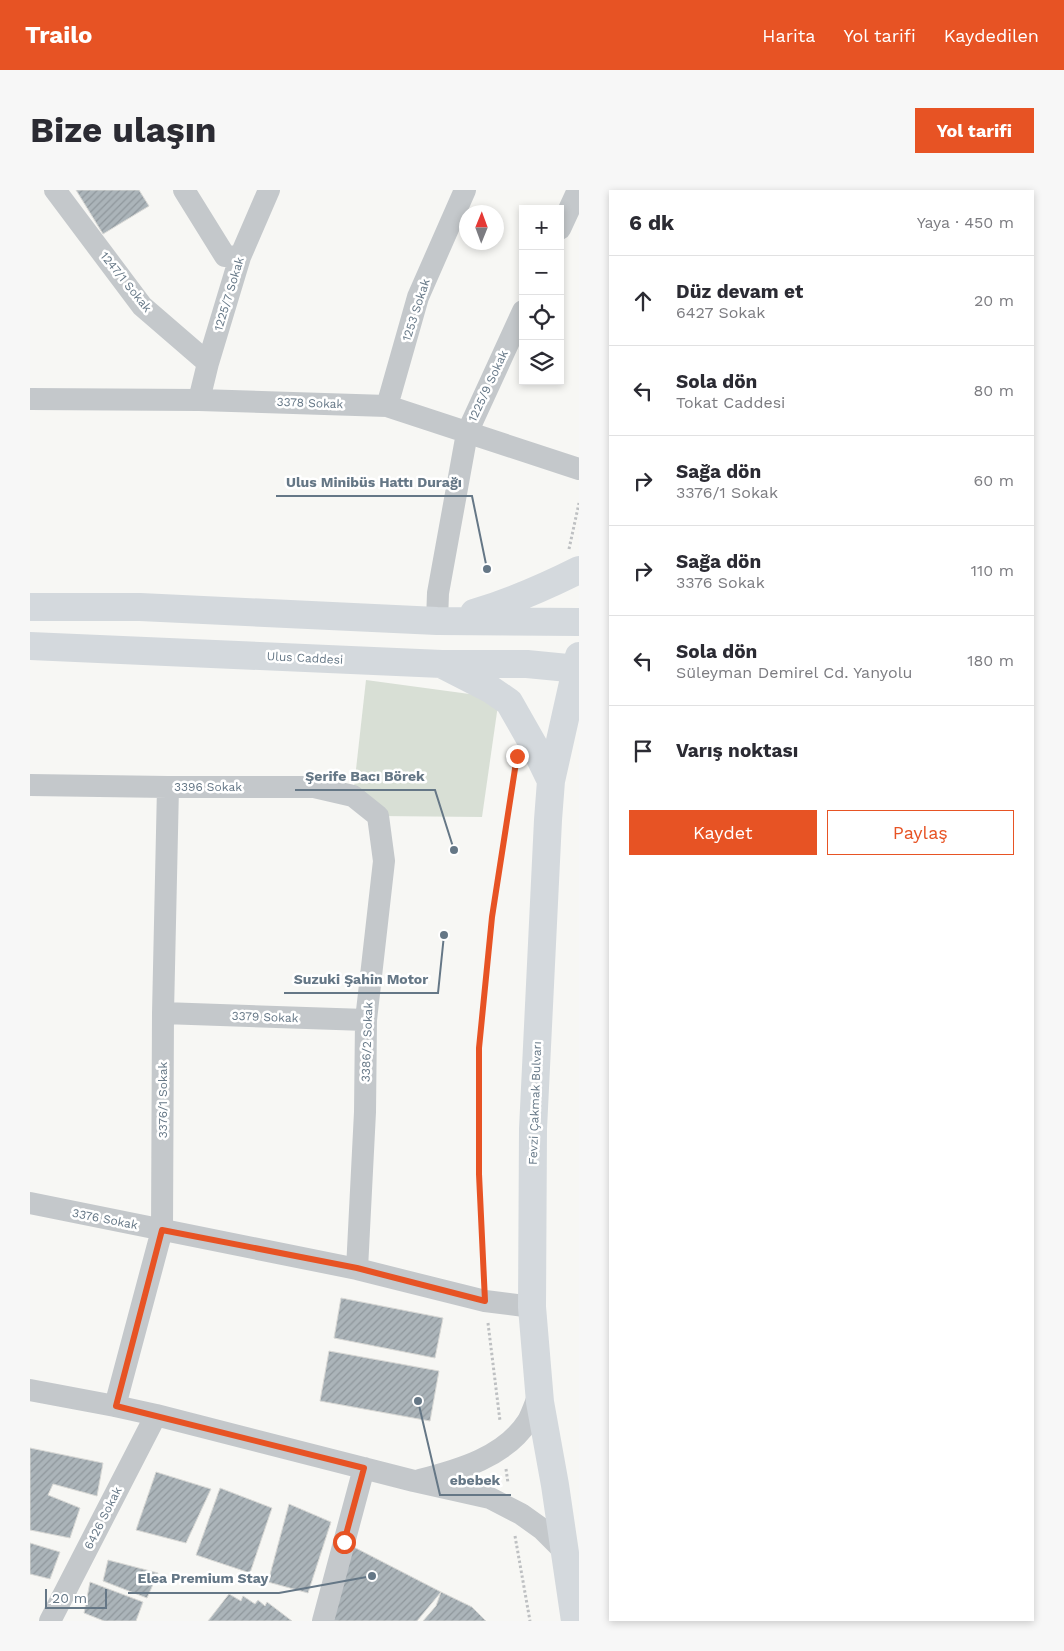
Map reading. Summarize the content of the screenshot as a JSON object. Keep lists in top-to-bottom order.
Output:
{
  "streets": {
    "main road": ["Ulus Caddesi", "Fevzi Çakmak Bulvarı"],
    "street": [
      "1247/1 Sokak",
      "1225/7 Sokak",
      "1253 Sokak",
      "1225/9 Sokak",
      "3378 Sokak",
      "3396 Sokak",
      "3379 Sokak",
      "3386/2 Sokak",
      "3376/1 Sokak",
      "3376 Sokak",
      "6426 Sokak"
    ]
  },
  "crossings": [
    ["1247/1 Sokak", "1225/7 Sokak"],
    ["1225/7 Sokak", "3378 Sokak"],
    ["1253 Sokak", "3378 Sokak"],
    ["1225/9 Sokak", "3378 Sokak"],
    ["Ulus Caddesi", "Fevzi Çakmak Bulvarı"],
    ["3396 Sokak", "3386/2 Sokak"],
    ["3396 Sokak", "3376/1 Sokak"],
    ["3379 Sokak", "3386/2 Sokak"],
    ["3379 Sokak", "3376/1 Sokak"],
    ["3386/2 Sokak", "3376 Sokak"],
    ["3376/1 Sokak", "3376 Sokak"],
    ["Fevzi Çakmak Bulvarı", "3376 Sokak"]
  ],
  "places": [
    "Ulus Minibüs Hattı Durağı",
    "Şerife Bacı Börek",
    "Suzuki Şahin Motor",
    "ebebek",
    "Elea Premium Stay"
  ],
  "scale_bar": "20 m",
  "north": "top",
  "page": {
    "header": "Trailo",
    "nav": ["Harita", "Yol tarifi", "Kaydedilen"],
    "buttons": [
      "Yol tarifi",
      ["Kaydet", "Paylaş"]
    ],
    "title": "Bize ulaşın",
    "heading": ["6 dk", "Yaya · 450 m"],
    "map_buttons": ["+", "−"],
    "list": [
      ["Düz devam et", "6427 Sokak", "20 m"],
      ["Sola dön", "Tokat Caddesi", "80 m"],
      ["Sağa dön", "3376/1 Sokak", "60 m"],
      ["Sağa dön", "3376 Sokak", "110 m"],
      ["Sola dön", "Süleyman Demirel Cd. Yanyolu", "180 m"],
      "Varış noktası"
    ],
    "scale": "20 m"
  }
}
